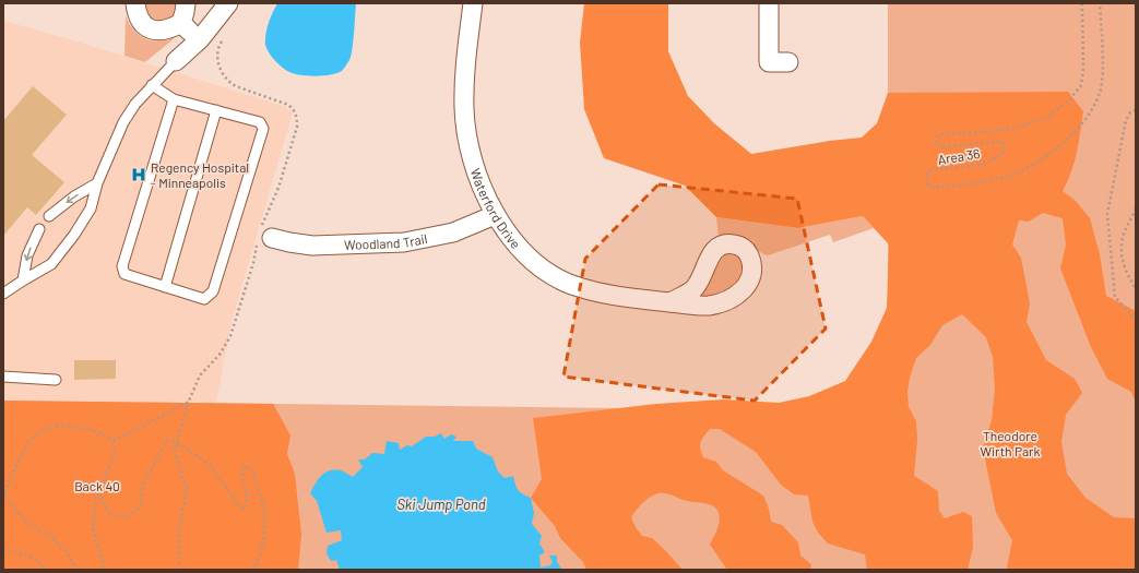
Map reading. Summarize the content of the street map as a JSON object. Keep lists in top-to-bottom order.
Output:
{
  "streets": {
    "street": ["Waterford Drive", "Woodland Trail"],
    "path": ["Area 36"]
  },
  "crossings": [
    ["Waterford Drive", "Woodland Trail"]
  ],
  "water": ["Ski Jump Pond"],
  "parks": ["Theodore Wirth Park", "Back 40"],
  "places": {
    "hospital": ["Regency Hospital - Minneapolis"]
  }
}
